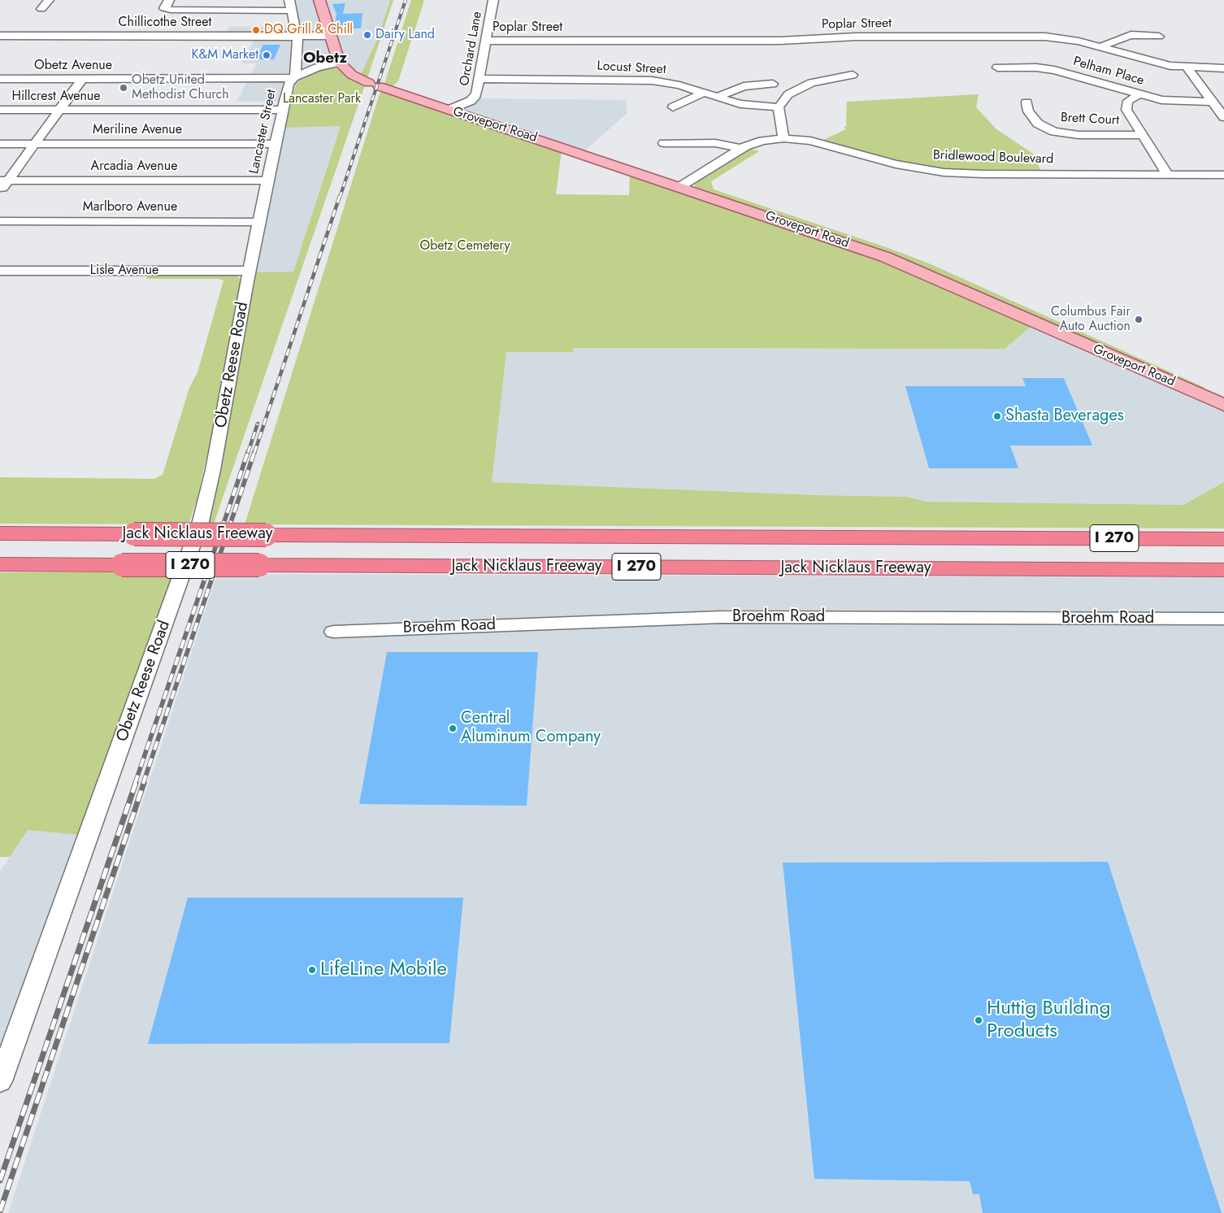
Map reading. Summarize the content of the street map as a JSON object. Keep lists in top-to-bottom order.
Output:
{
  "streets": {
    "highway": ["Jack Nicklaus Freeway", "I 270"],
    "main road": ["Groveport Road"],
    "street": [
      "Chillicothe Street",
      "Poplar Street",
      "Orchard Lane",
      "Obetz Avenue",
      "Locust Street",
      "Pelham Place",
      "Hillcrest Avenue",
      "Brett Court",
      "Meriline Avenue",
      "Lancaster Street",
      "Bridlewood Boulevard",
      "Arcadia Avenue",
      "Marlboro Avenue",
      "Lisle Avenue",
      "Obetz Reese Road",
      "Broehm Road"
    ]
  },
  "crossings": [
    ["Chillicothe Street", "Lancaster Street"],
    ["Poplar Street", "Orchard Lane"],
    ["Orchard Lane", "Locust Street"],
    ["Orchard Lane", "Groveport Road"],
    ["Obetz Avenue", "Groveport Road"],
    ["Obetz Avenue", "Lancaster Street"],
    ["Hillcrest Avenue", "Lancaster Street"],
    ["Groveport Road", "Bridlewood Boulevard"],
    ["Meriline Avenue", "Lancaster Street"],
    ["Lancaster Street", "Arcadia Avenue"],
    ["Lancaster Street", "Marlboro Avenue"],
    ["Lancaster Street", "Lisle Avenue"],
    ["Lancaster Street", "Obetz Reese Road"],
    ["Lisle Avenue", "Obetz Reese Road"]
  ],
  "districts": ["Obetz"],
  "parks": ["Lancaster Park", "Obetz Cemetery"],
  "places": [
    "DQ Grill & Chill",
    "Dairy Land",
    "K&M Market",
    "Obetz United Methodist Church",
    "Columbus Fair Auto Auction",
    "Shasta Beverages",
    "Central Aluminum Company",
    "LifeLine Mobile",
    "Huttig Building Products"
  ]
}
